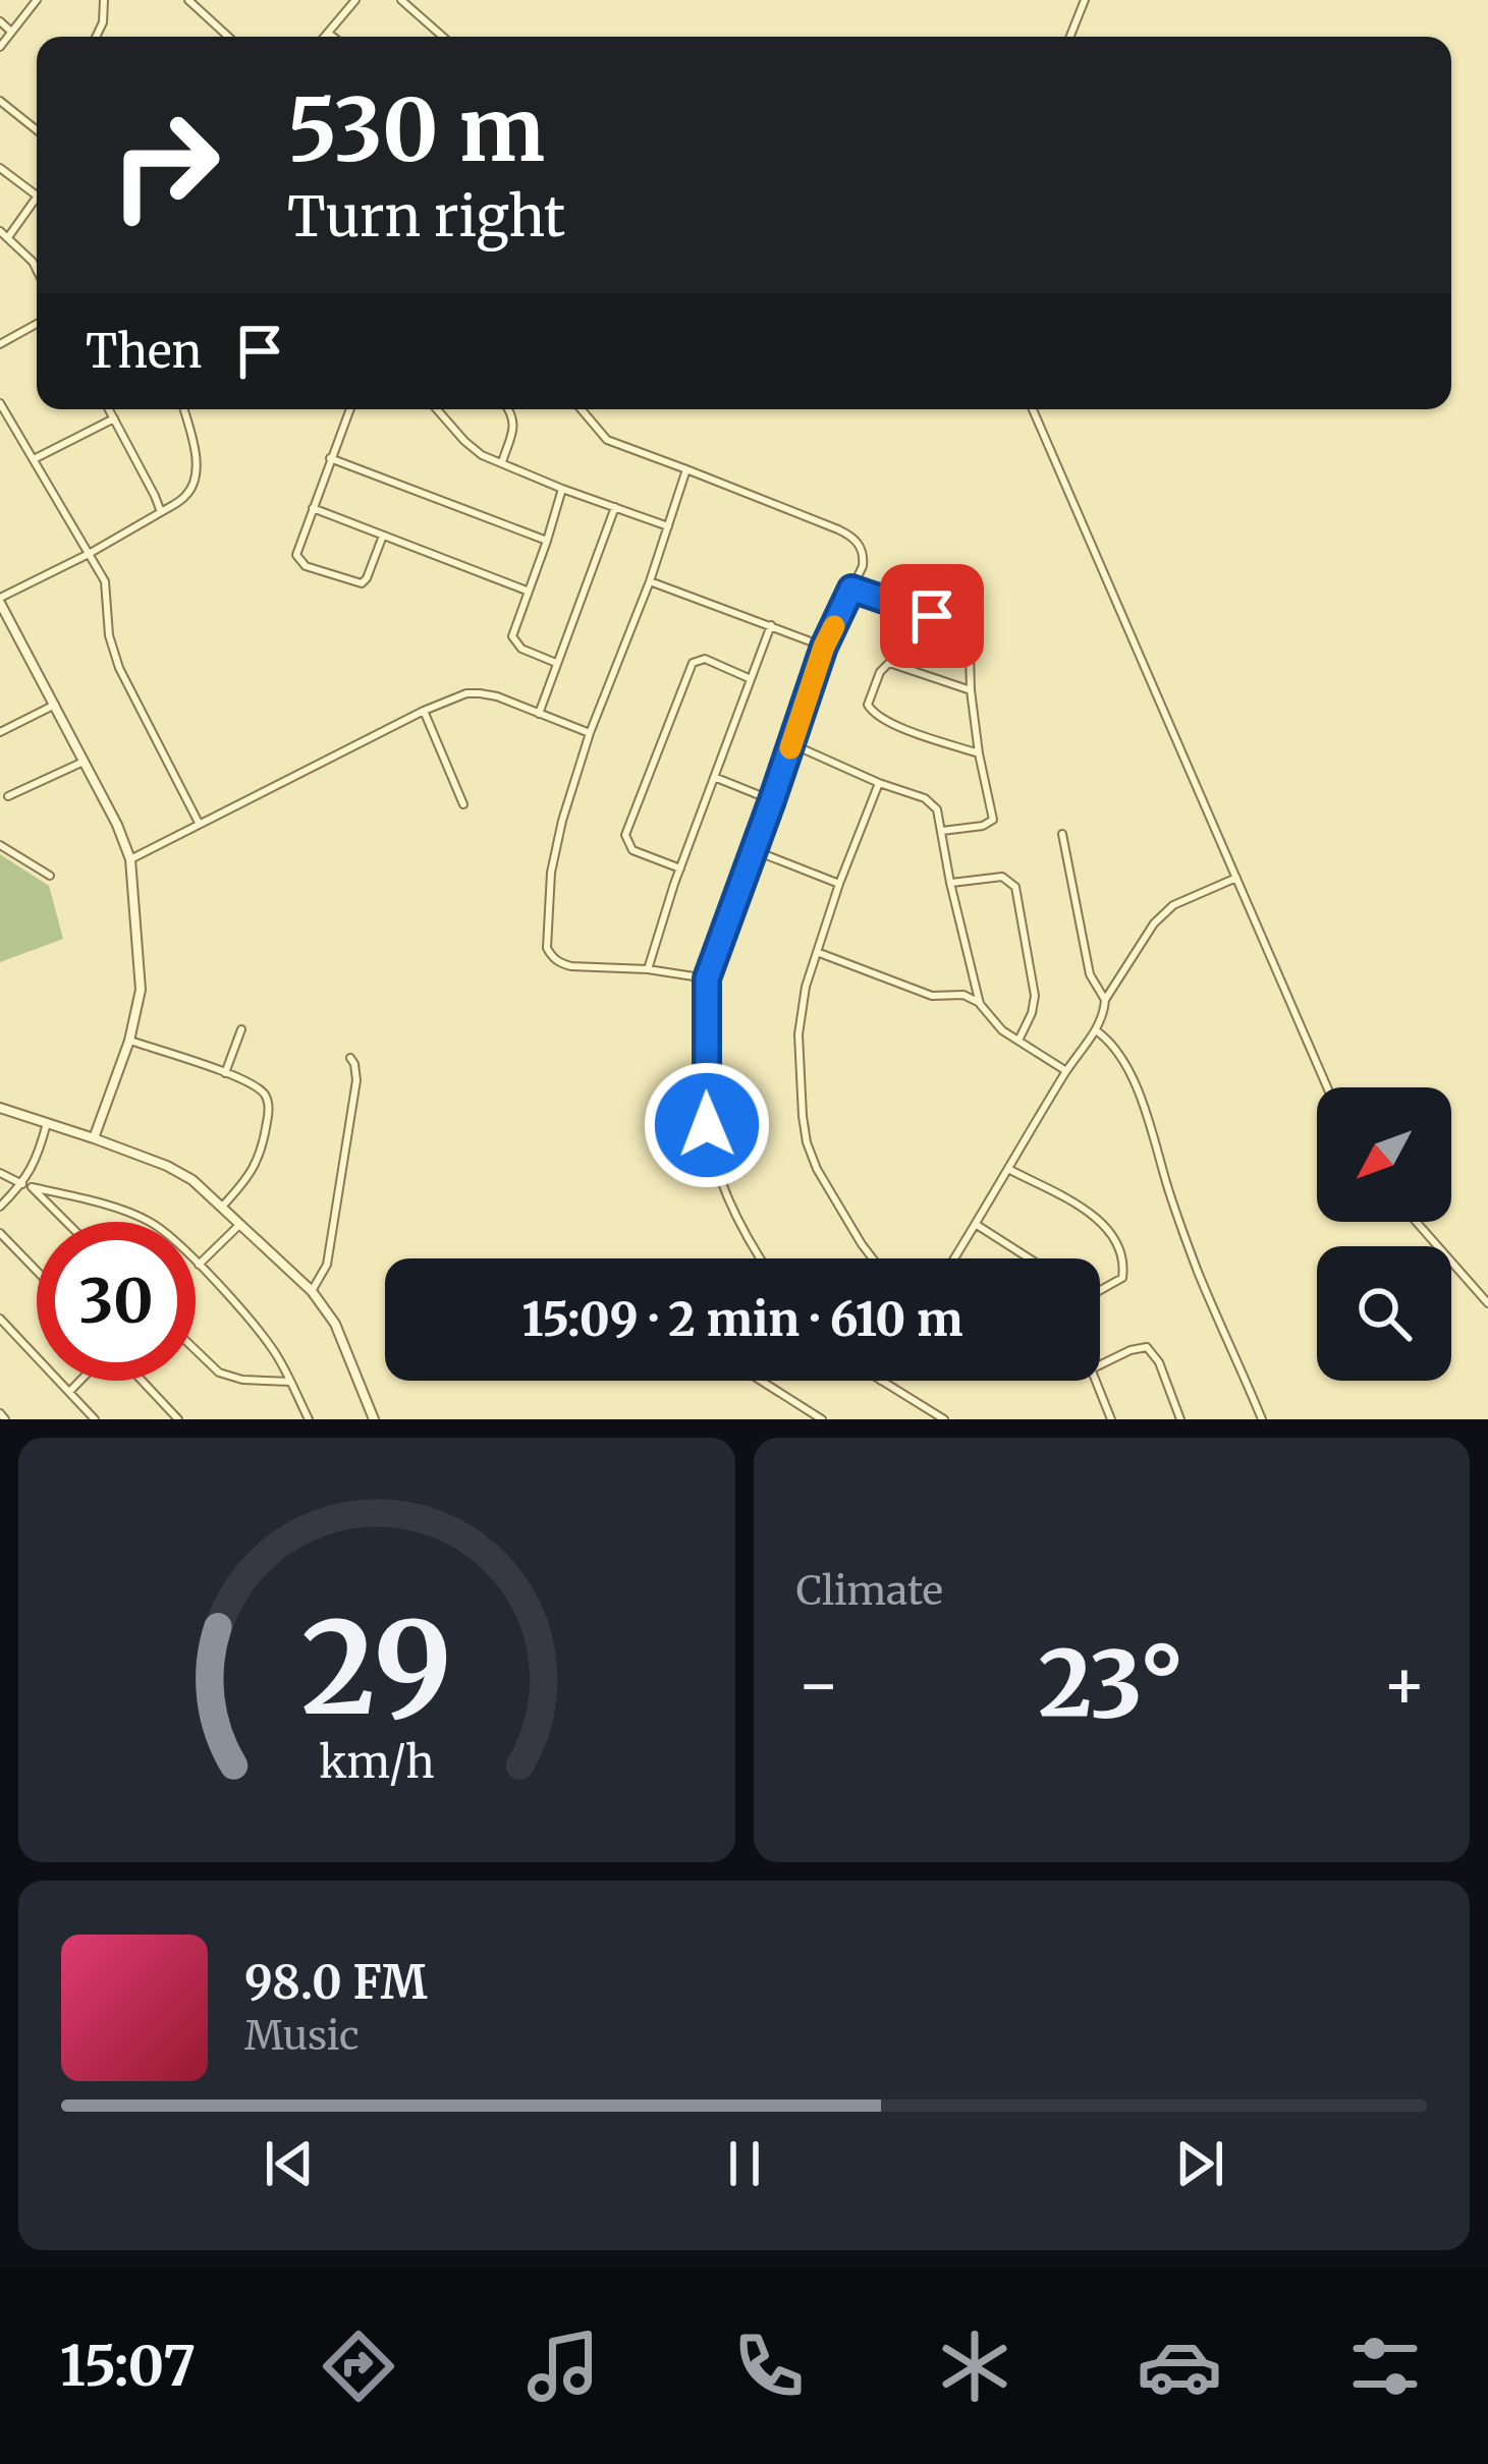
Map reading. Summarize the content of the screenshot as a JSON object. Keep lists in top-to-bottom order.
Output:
{
  "north": "bottom left",
  "page": {
    "turn": ["530 m", "Turn right"],
    "then": "Then",
    "limit": "30",
    "trip": "15:09 · 2 min · 610 m",
    "tile": "Climate",
    "heat": ["−", "23°", "+"],
    "song": ["98.0 FM", "Music"],
    "tabs": "15:07",
    "gauge": ["29", "km/h"]
  }
}
